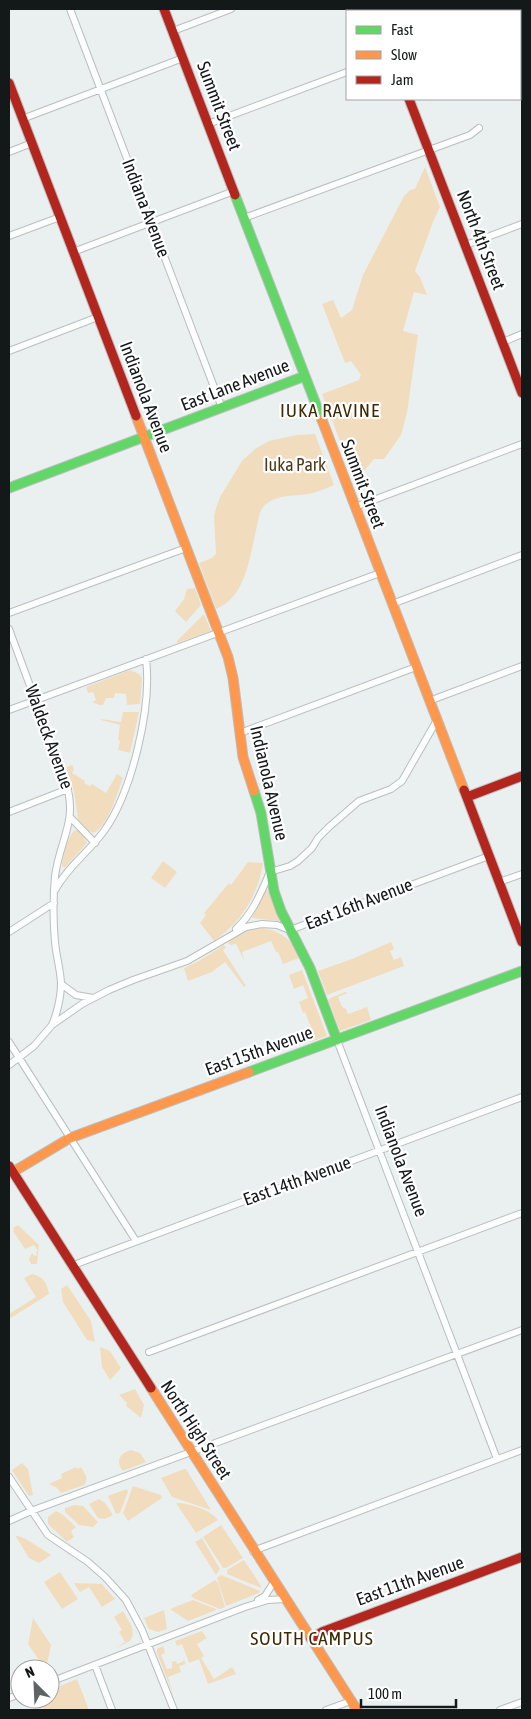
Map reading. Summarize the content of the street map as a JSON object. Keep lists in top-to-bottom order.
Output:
{
  "streets": {
    "street": [
      "Summit Street",
      "Indiana Avenue",
      "North 4th Street",
      "East Lane Avenue",
      "Indianola Avenue",
      "Waldeck Avenue",
      "East 16th Avenue",
      "East 15th Avenue",
      "East 14th Avenue",
      "North High Street",
      "East 11th Avenue"
    ]
  },
  "crossings": [
    ["Summit Street", "East Lane Avenue"],
    ["Summit Street", "East 16th Avenue"],
    ["Indiana Avenue", "East Lane Avenue"],
    ["East Lane Avenue", "Indianola Avenue"],
    ["Indianola Avenue", "East 16th Avenue"],
    ["Indianola Avenue", "East 15th Avenue"],
    ["Indianola Avenue", "East 14th Avenue"],
    ["Waldeck Avenue", "East 16th Avenue"],
    ["East 15th Avenue", "North High Street"],
    ["East 14th Avenue", "North High Street"],
    ["North High Street", "East 11th Avenue"]
  ],
  "districts": ["IUKA RAVINE", "SOUTH CAMPUS"],
  "parks": ["Iuka Park"],
  "legend": ["Fast", "Slow", "Jam"],
  "scale_bar": "100 m",
  "north": "top left"
}
